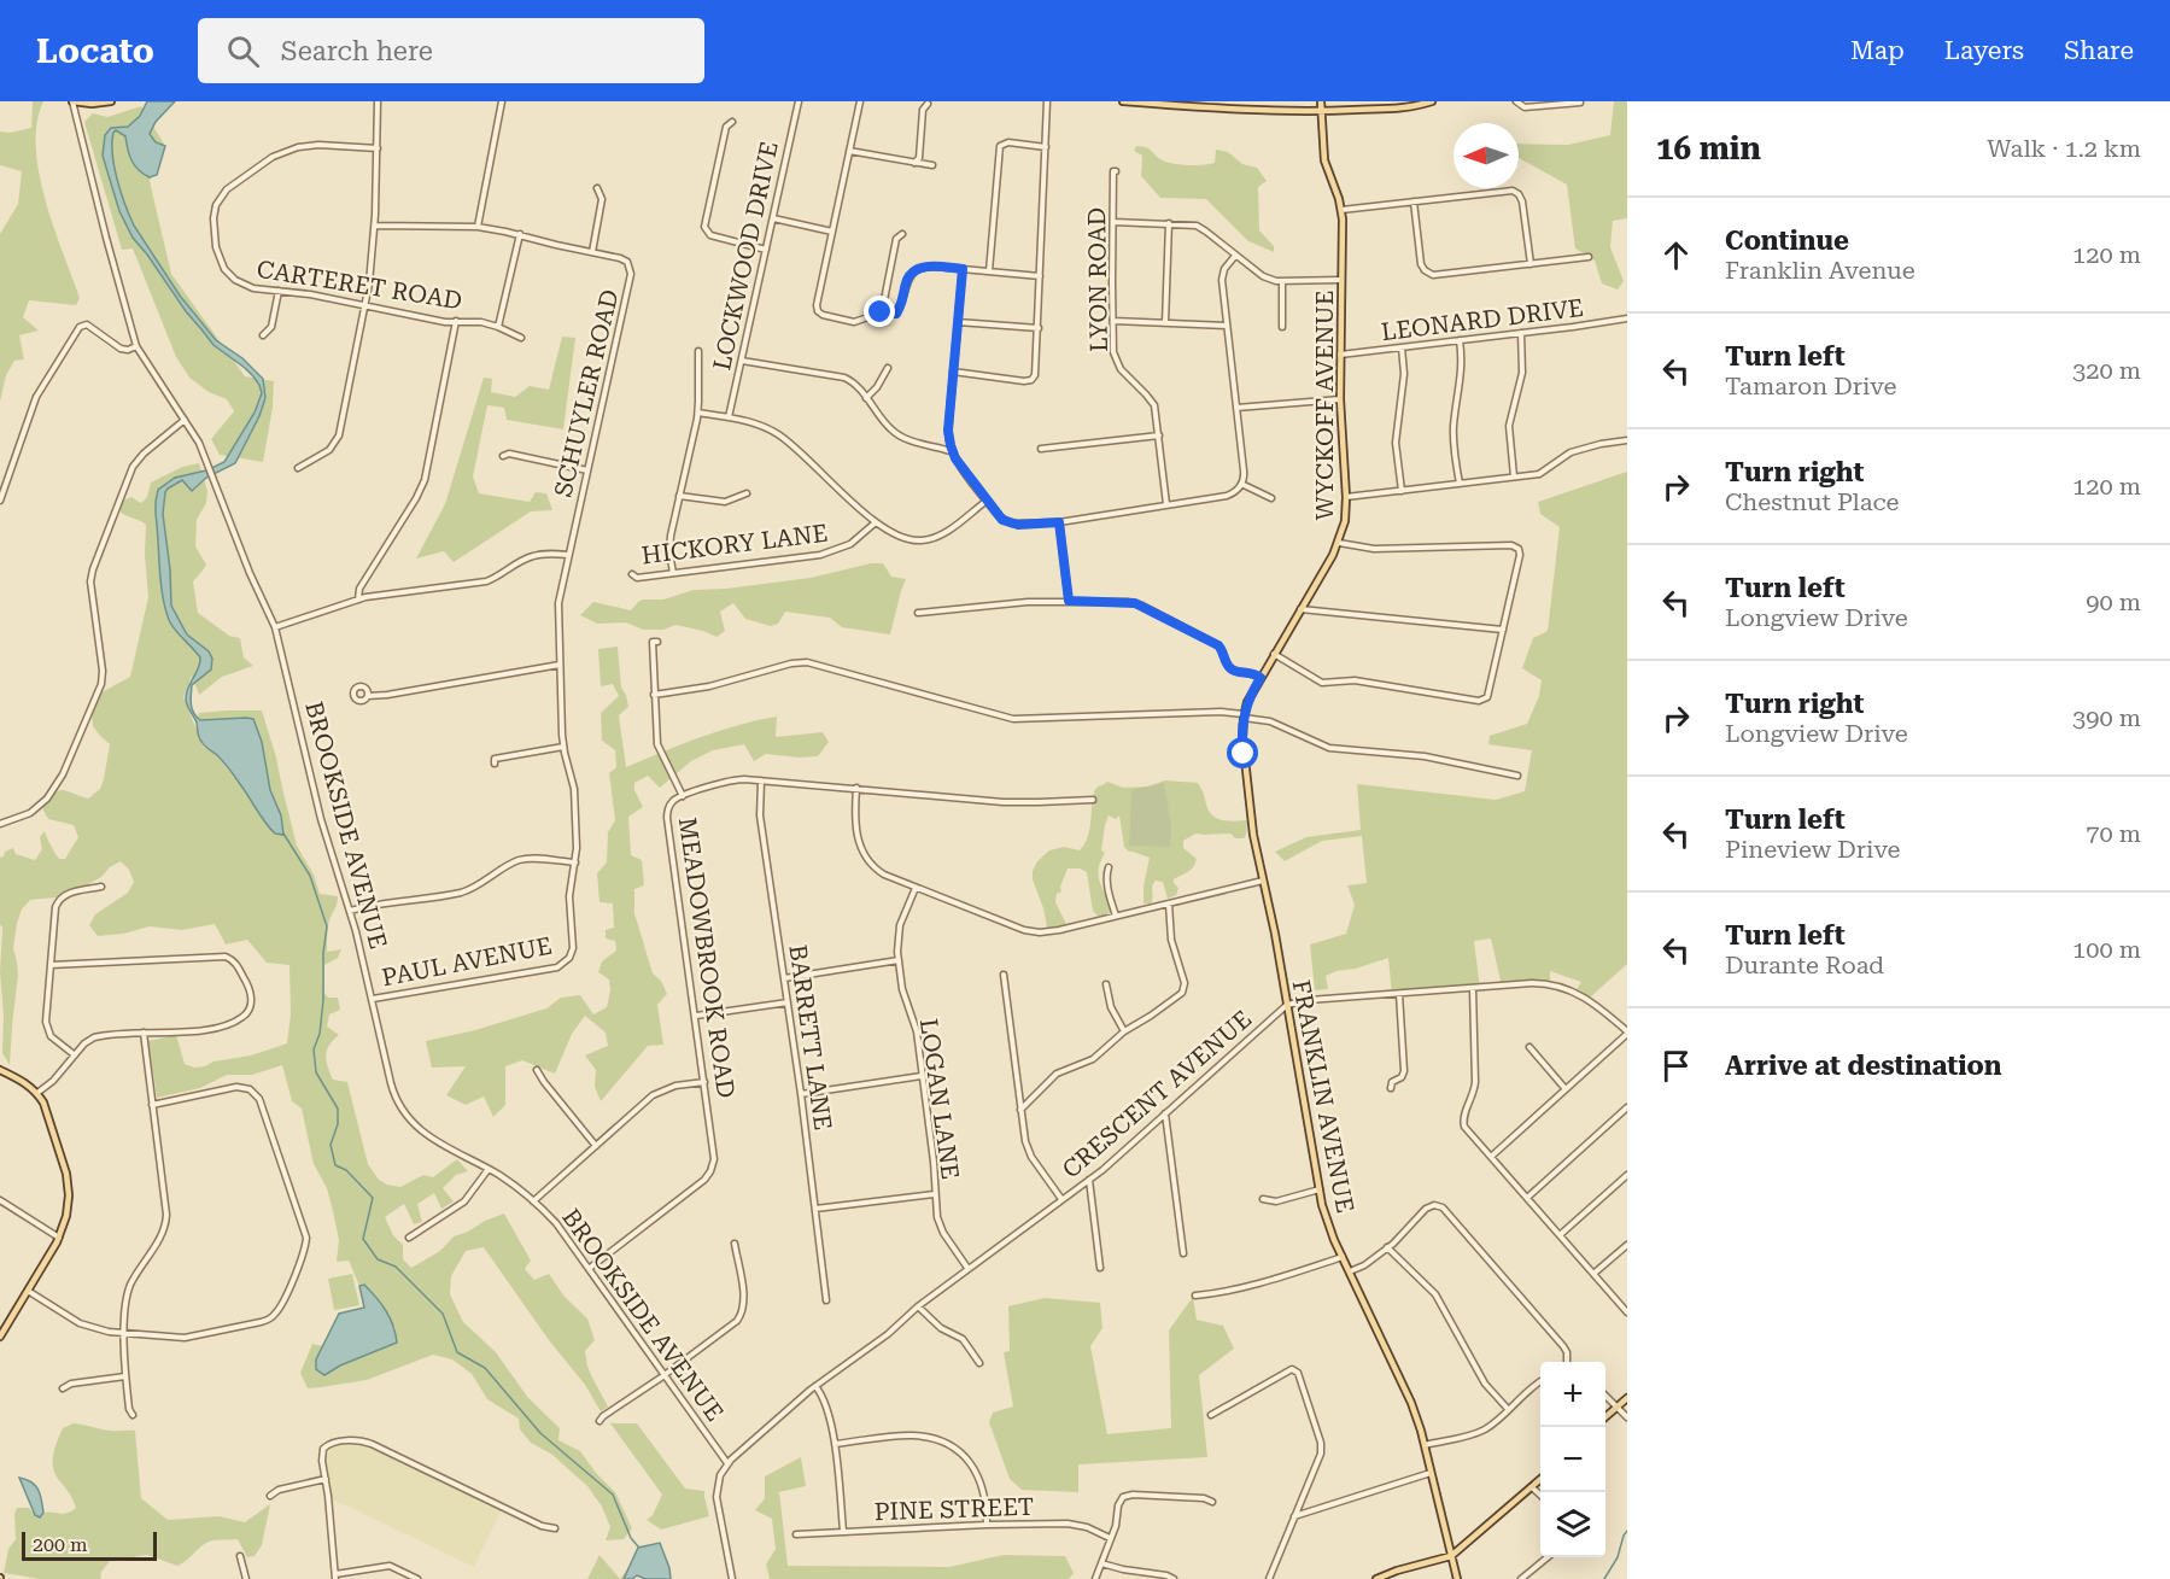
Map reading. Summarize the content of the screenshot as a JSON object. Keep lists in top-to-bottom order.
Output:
{
  "streets": {
    "main road": ["WYCKOFF AVENUE", "FRANKLIN AVENUE"],
    "street": [
      "LOCKWOOD DRIVE",
      "LYON ROAD",
      "CARTERET ROAD",
      "LEONARD DRIVE",
      "SCHUYLER ROAD",
      "HICKORY LANE",
      "BROOKSIDE AVENUE",
      "MEADOWBROOK ROAD",
      "PAUL AVENUE",
      "BARRETT LANE",
      "CRESCENT AVENUE",
      "LOGAN LANE",
      "PINE STREET"
    ]
  },
  "crossings": [
    ["LEONARD DRIVE", "WYCKOFF AVENUE"],
    ["SCHUYLER ROAD", "PAUL AVENUE"],
    ["WYCKOFF AVENUE", "FRANKLIN AVENUE"],
    ["BROOKSIDE AVENUE", "MEADOWBROOK ROAD"],
    ["BROOKSIDE AVENUE", "PAUL AVENUE"],
    ["BROOKSIDE AVENUE", "CRESCENT AVENUE"],
    ["MEADOWBROOK ROAD", "BARRETT LANE"],
    ["CRESCENT AVENUE", "FRANKLIN AVENUE"],
    ["CRESCENT AVENUE", "LOGAN LANE"]
  ],
  "scale_bar": "200 m",
  "north": "left",
  "page": {
    "header": "Locato",
    "search": "Search here",
    "nav": ["Map", "Layers", "Share"],
    "heading": ["16 min", "Walk · 1.2 km"],
    "list": [
      ["Continue", "Franklin Avenue", "120 m"],
      ["Turn left", "Tamaron Drive", "320 m"],
      ["Turn right", "Chestnut Place", "120 m"],
      ["Turn left", "Longview Drive", "90 m"],
      ["Turn right", "Longview Drive", "390 m"],
      ["Turn left", "Pineview Drive", "70 m"],
      ["Turn left", "Durante Road", "100 m"],
      "Arrive at destination"
    ],
    "map_buttons": ["+", "−"],
    "scale": "200 m"
  }
}
